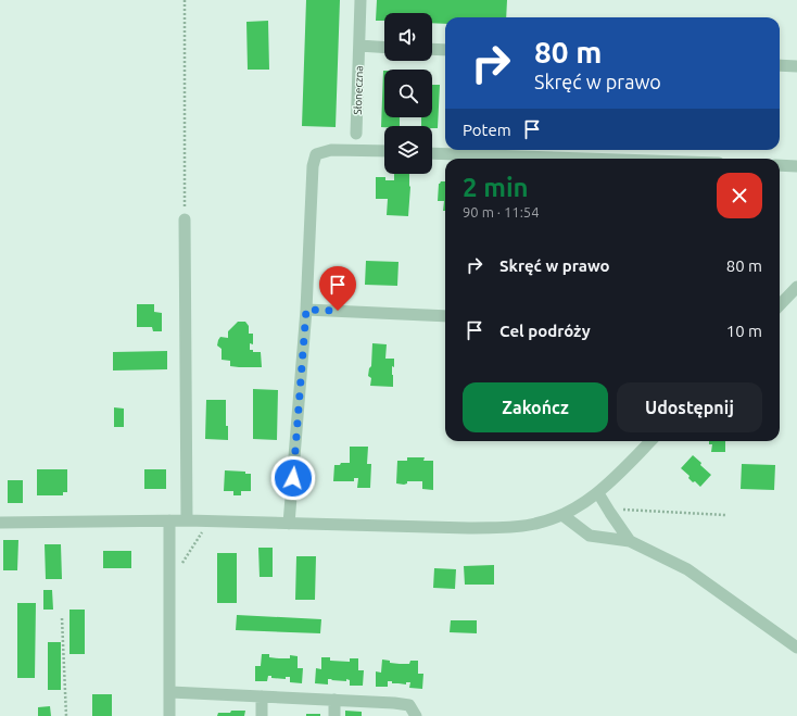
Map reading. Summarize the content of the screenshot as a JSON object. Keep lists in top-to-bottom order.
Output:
{
  "streets": {
    "street": ["Słoneczna"]
  },
  "page": {
    "turn": ["80 m", "Skręć w prawo"],
    "then": "Potem",
    "heading": ["2 min", "90 m · 11:54"],
    "list": [
      {
        "name": "Skręć w prawo",
        "value": "80 m"
      },
      {
        "name": "Cel podróży",
        "value": "10 m"
      }
    ],
    "buttons": ["Zakończ", "Udostępnij"]
  }
}
